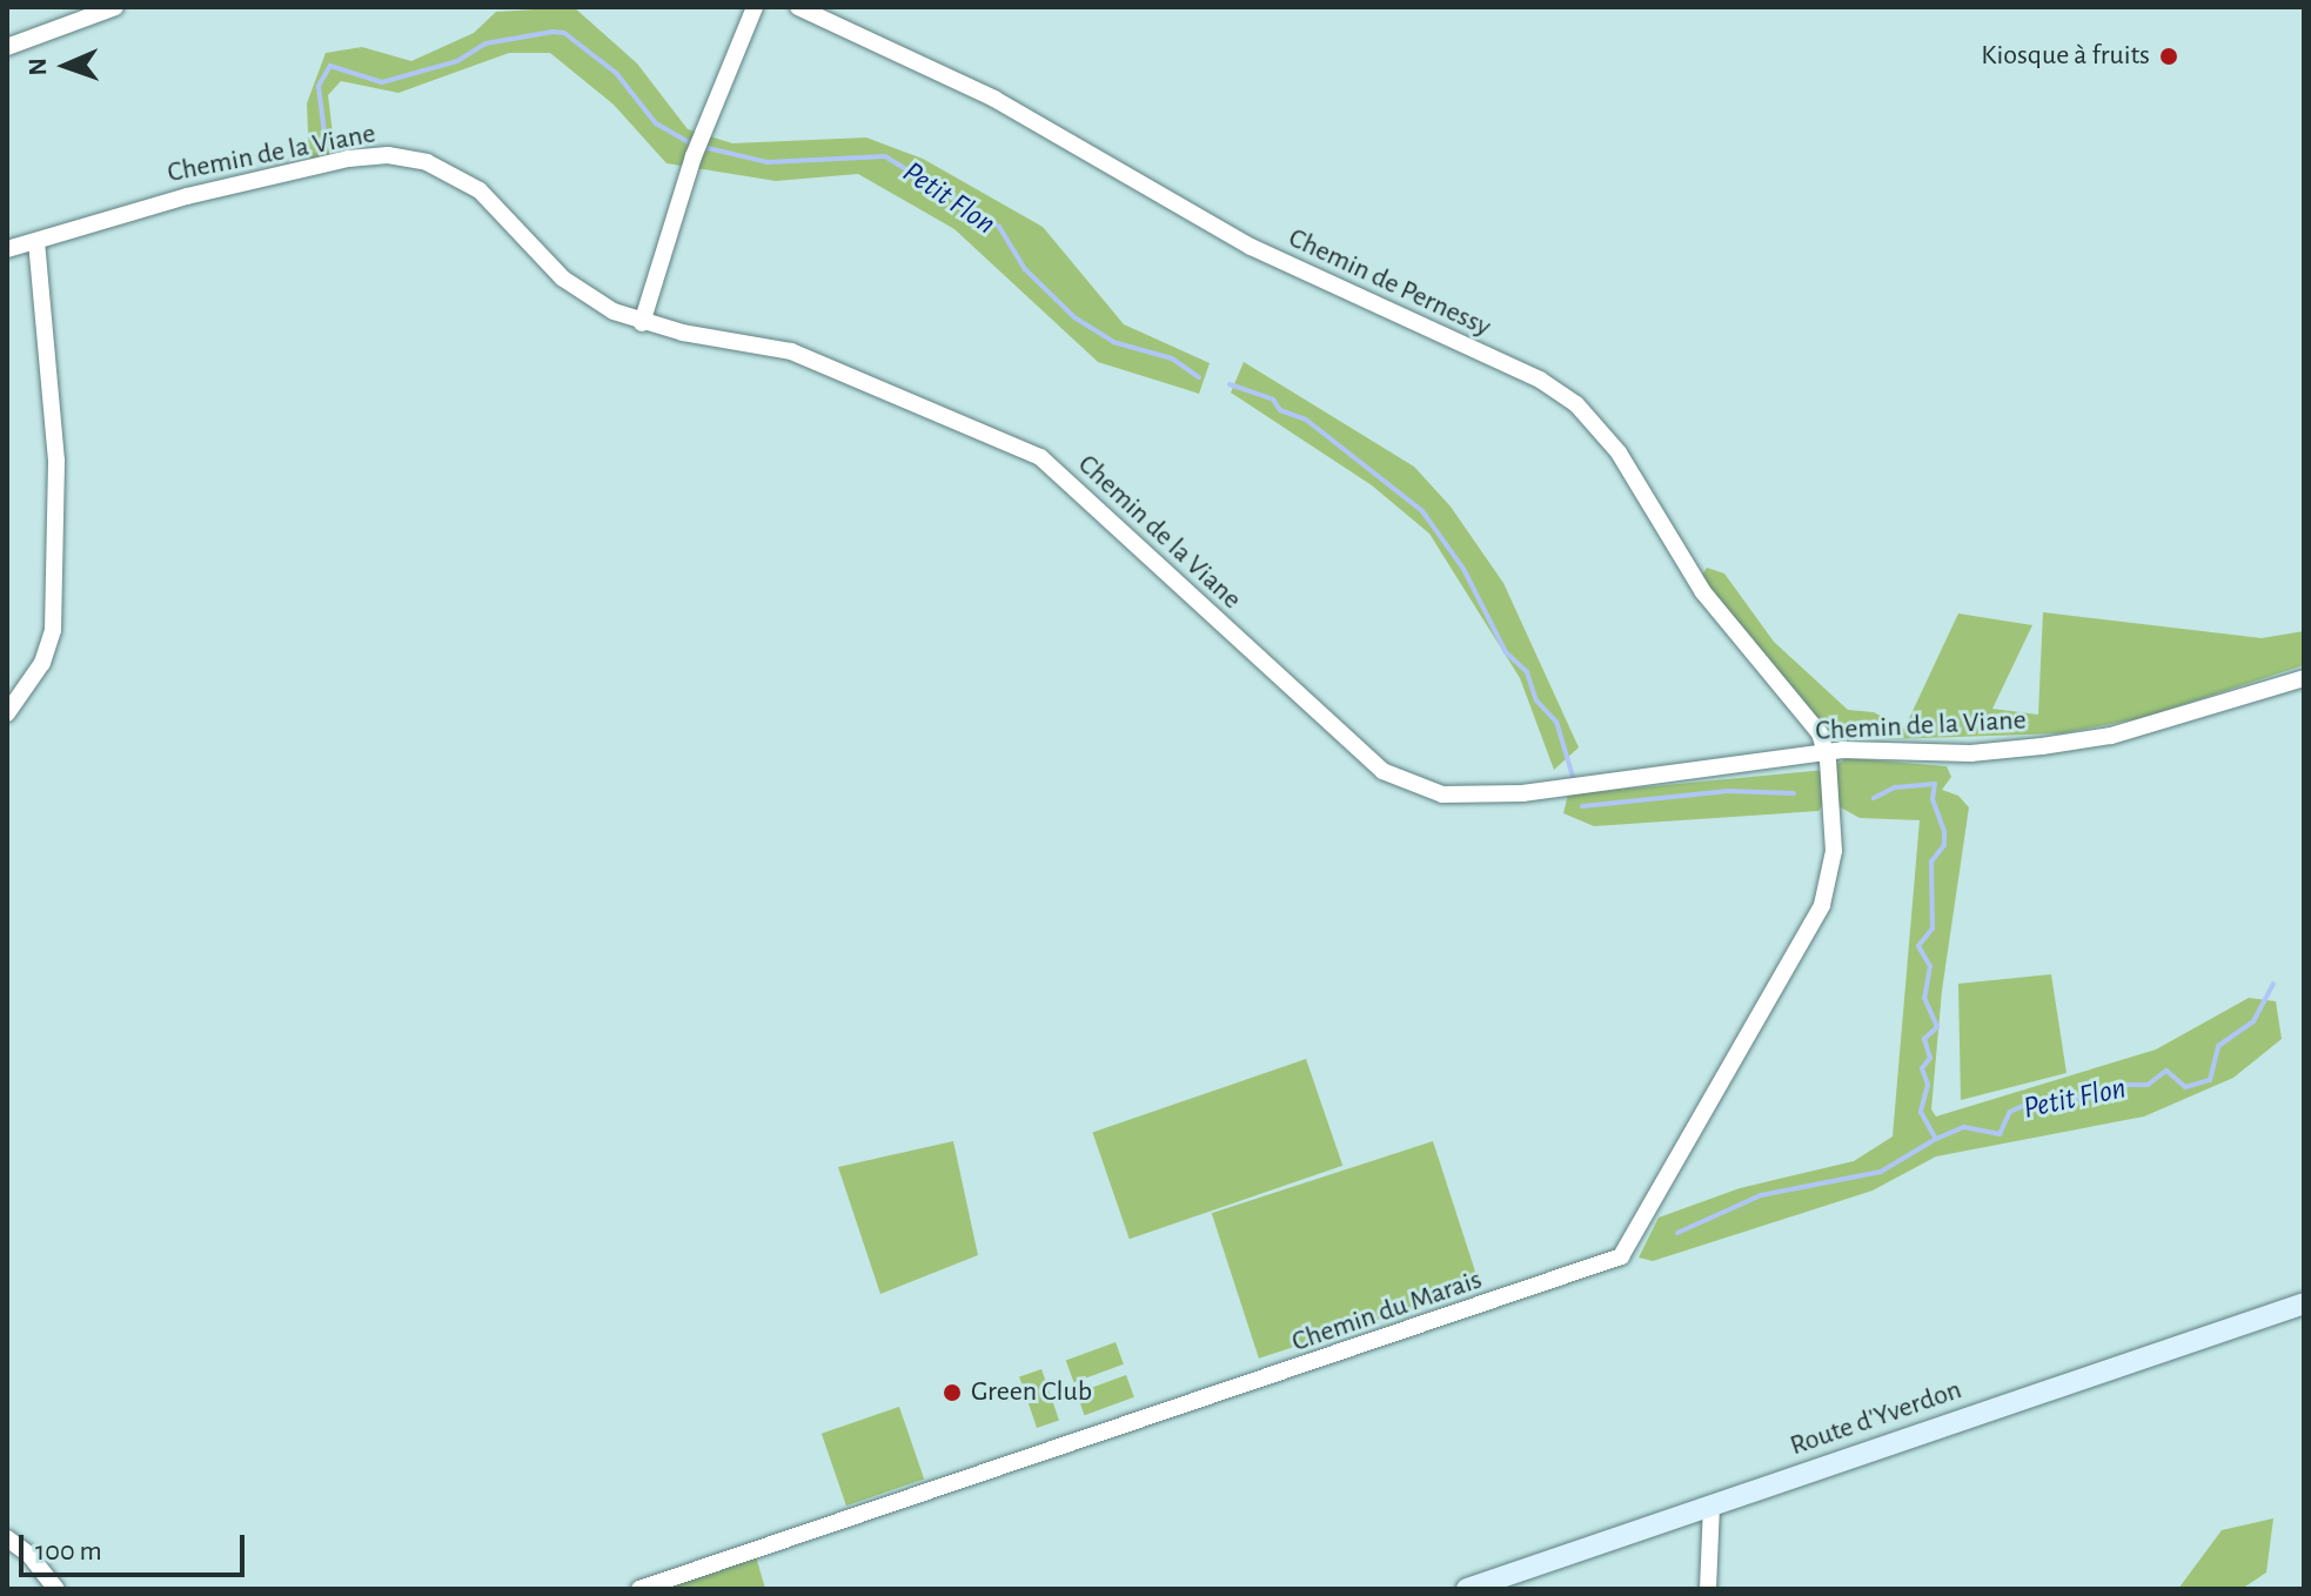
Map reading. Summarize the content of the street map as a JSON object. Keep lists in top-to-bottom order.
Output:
{
  "streets": {
    "main road": ["Route d'Yverdon"],
    "street": ["Chemin de la Viane", "Chemin de Pernessy", "Chemin du Marais"]
  },
  "crossings": [
    ["Chemin de la Viane", "Chemin de Pernessy"],
    ["Chemin de la Viane", "Chemin du Marais"],
    ["Chemin de Pernessy", "Chemin du Marais"]
  ],
  "water": ["Petit Flon"],
  "places": ["Kiosque à fruits", "Green Club"],
  "scale_bar": "100 m",
  "north": "left"
}
